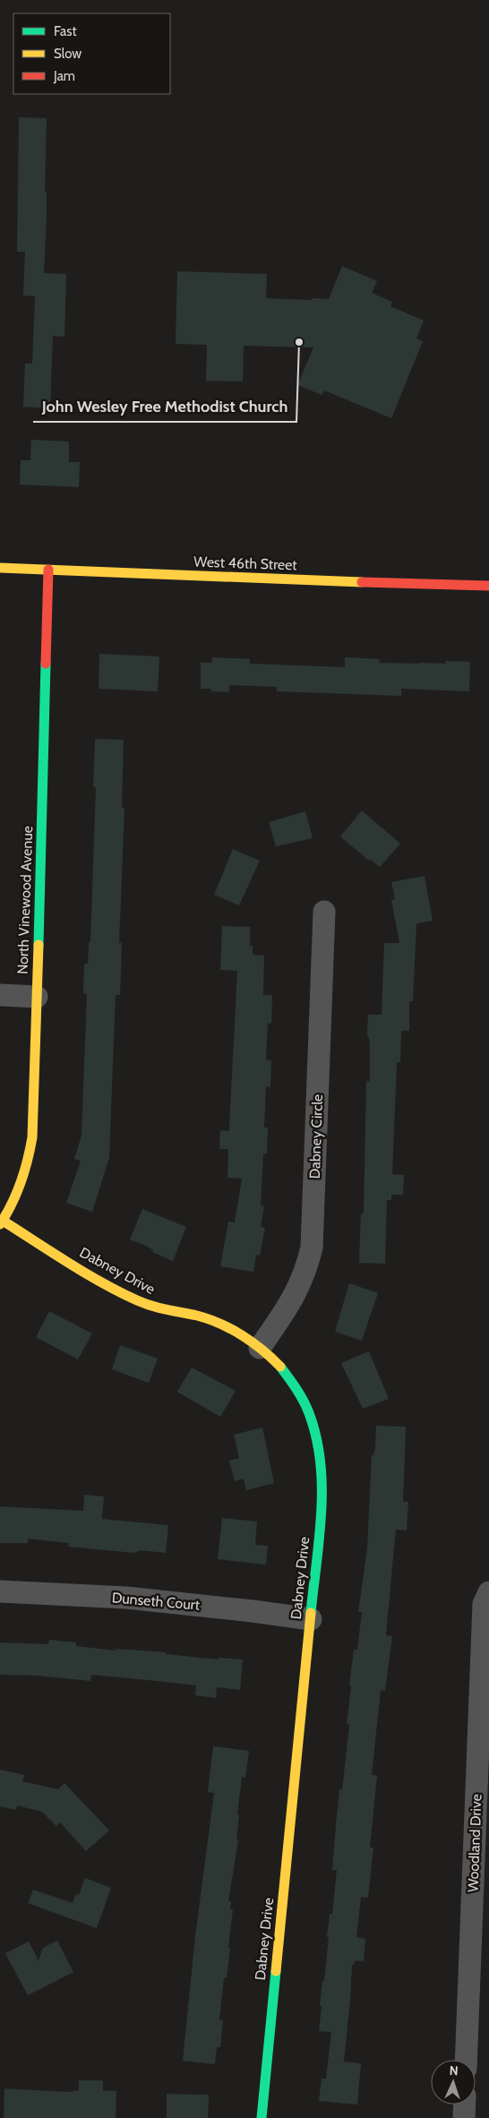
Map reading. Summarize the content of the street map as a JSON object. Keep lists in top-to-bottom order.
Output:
{
  "streets": {
    "street": [
      "West 46th Street",
      "North Vinewood Avenue",
      "Dabney Circle",
      "Dabney Drive",
      "Dunseth Court",
      "Woodland Drive"
    ]
  },
  "crossings": [
    ["West 46th Street", "North Vinewood Avenue"],
    ["North Vinewood Avenue", "Dabney Drive"],
    ["Dabney Circle", "Dabney Drive"],
    ["Dabney Drive", "Dunseth Court"]
  ],
  "places": ["John Wesley Free Methodist Church"],
  "legend": ["Fast", "Slow", "Jam"],
  "north": "top"
}
